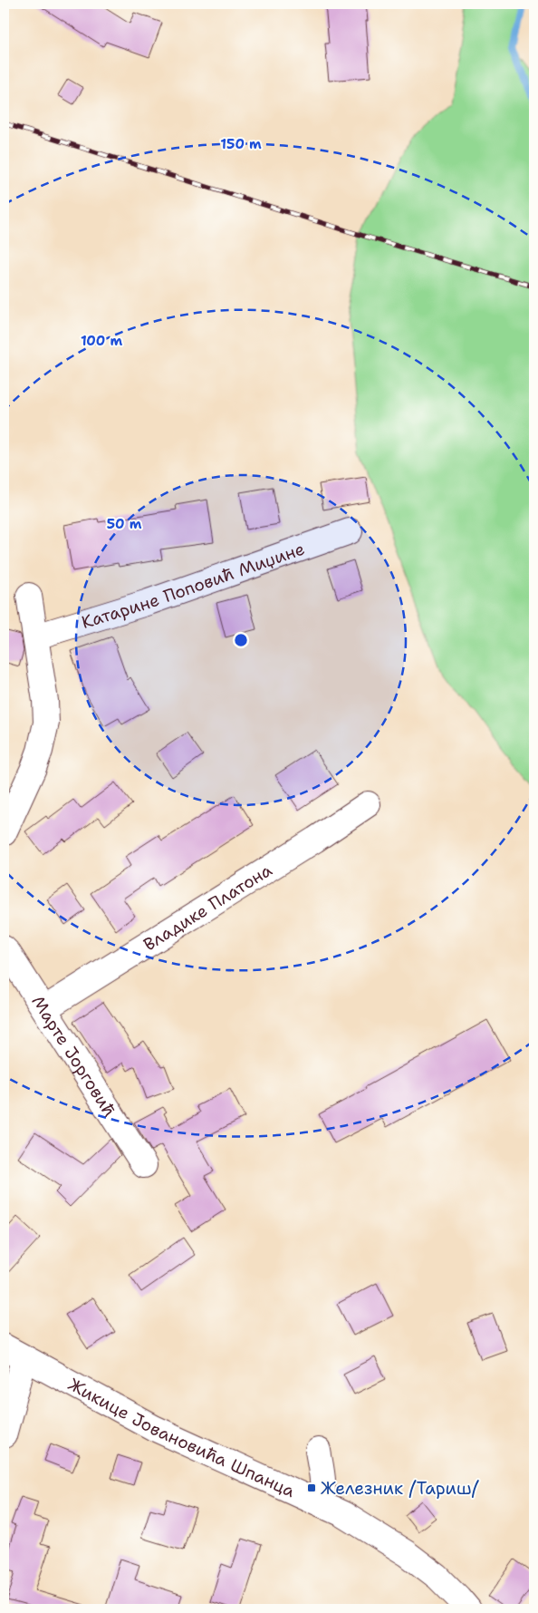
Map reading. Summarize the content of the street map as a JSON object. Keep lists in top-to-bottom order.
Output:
{
  "streets": {
    "street": [
      "Катарине Поповић Миџине",
      "Владике Платона",
      "Марте Јорговић",
      "Жикице Јовановића Шпанца"
    ]
  },
  "crossings": [
    ["Владике Платона", "Марте Јорговић"]
  ],
  "places": {
    "transit": ["Железник /Тариш/"]
  },
  "rings": ["150 m", "100 m", "50 m"]
}
